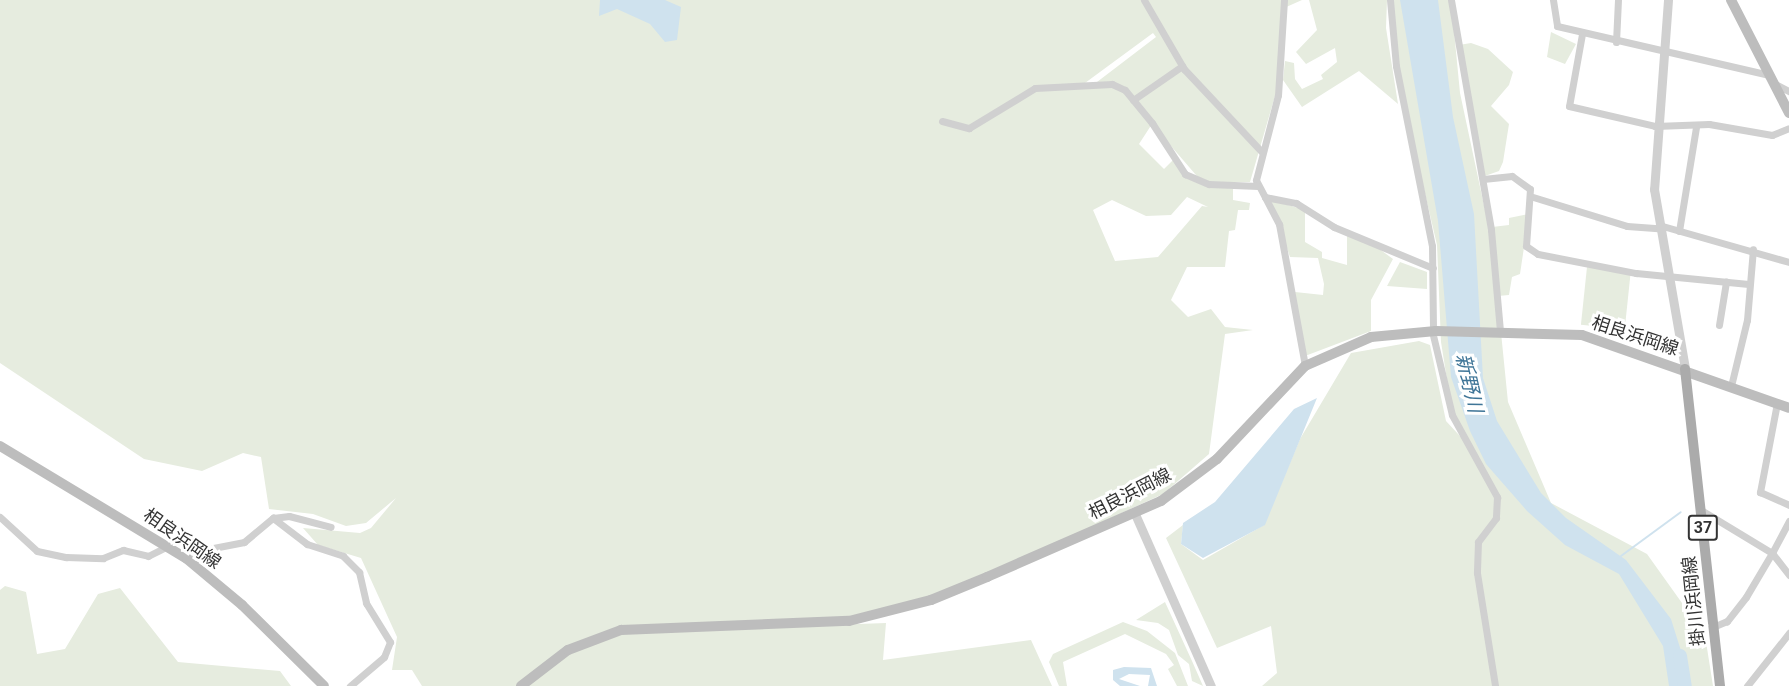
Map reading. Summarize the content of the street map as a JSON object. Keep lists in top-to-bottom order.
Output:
{
  "streets": {
    "main road": ["相良浜岡線", "37", "掛川浜岡線"]
  },
  "crossings": [
    ["相良浜岡線", "掛川浜岡線"]
  ],
  "water": ["新野川"]
}
